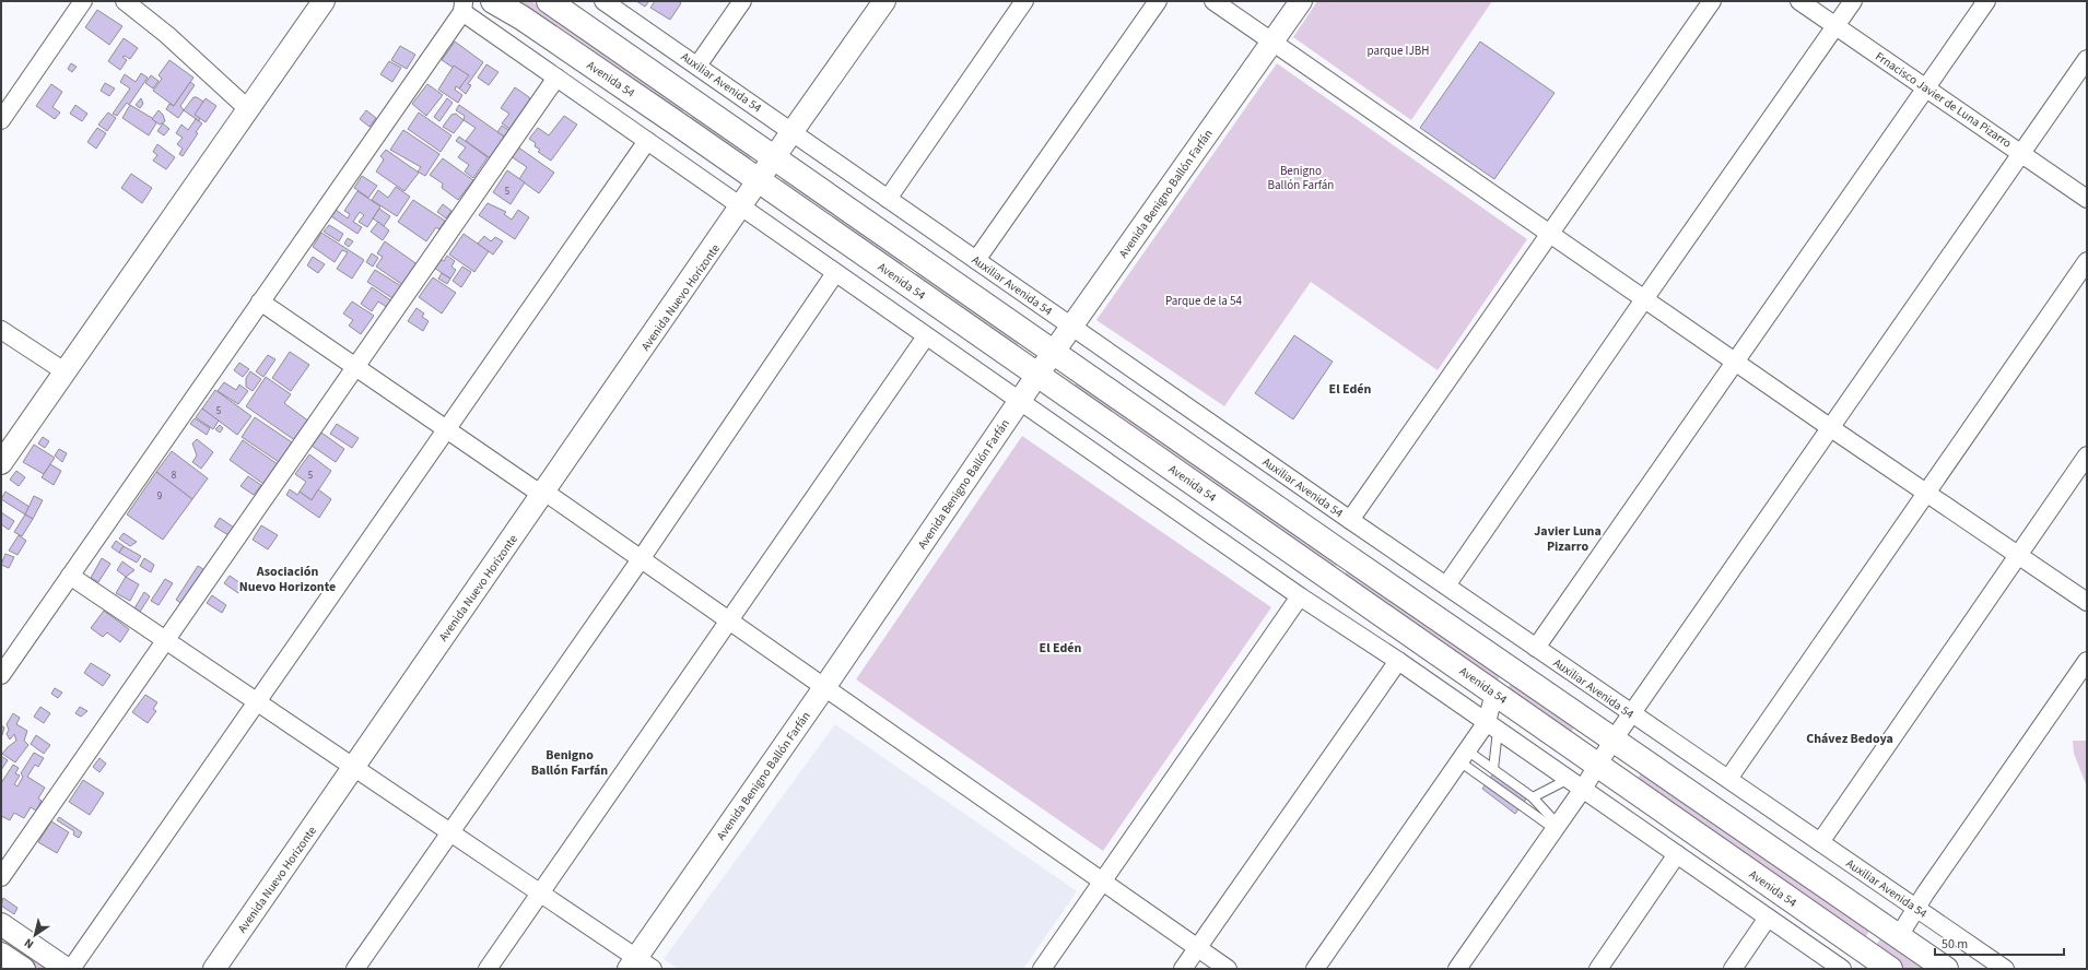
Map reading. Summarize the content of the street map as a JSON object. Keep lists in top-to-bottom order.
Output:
{
  "streets": {
    "main road": ["Avenida 54"],
    "street": [
      "Auxiliar Avenida 54",
      "Frnacisco Javier de Luna Pizarro",
      "Avenida Benigno Ballón Farfán",
      "Avenida Nuevo Horizonte"
    ]
  },
  "crossings": [
    ["Avenida 54", "Avenida Benigno Ballón Farfán"],
    ["Avenida 54", "Avenida Nuevo Horizonte"],
    ["Auxiliar Avenida 54", "Avenida Benigno Ballón Farfán"],
    ["Auxiliar Avenida 54", "Avenida Nuevo Horizonte"]
  ],
  "districts": [
    "El Edén",
    "Javier Luna Pizarro",
    "Asociación Nuevo Horizonte",
    "El Edén",
    "Chávez Bedoya",
    "Benigno Ballón Farfán"
  ],
  "parks": ["parque IJBH", "Benigno Ballón Farfán", "Parque de la 54"],
  "house_numbers": [
    "5",
    "5",
    "8",
    "5",
    "9"
  ],
  "scale_bar": "50 m",
  "north": "bottom left"
}
